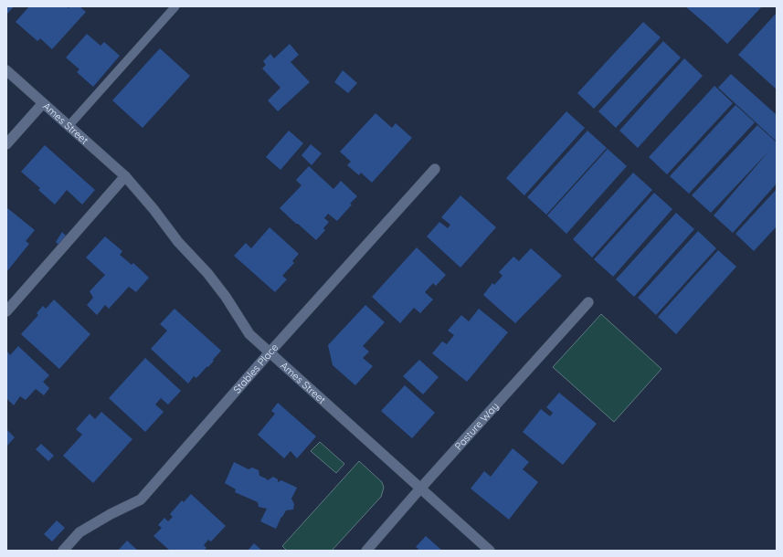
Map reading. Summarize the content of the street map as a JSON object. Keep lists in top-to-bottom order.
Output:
{
  "streets": {
    "street": ["Ames Street", "Stables Place", "Pasture Way"]
  },
  "crossings": [
    ["Ames Street", "Stables Place"],
    ["Ames Street", "Pasture Way"]
  ]
}
